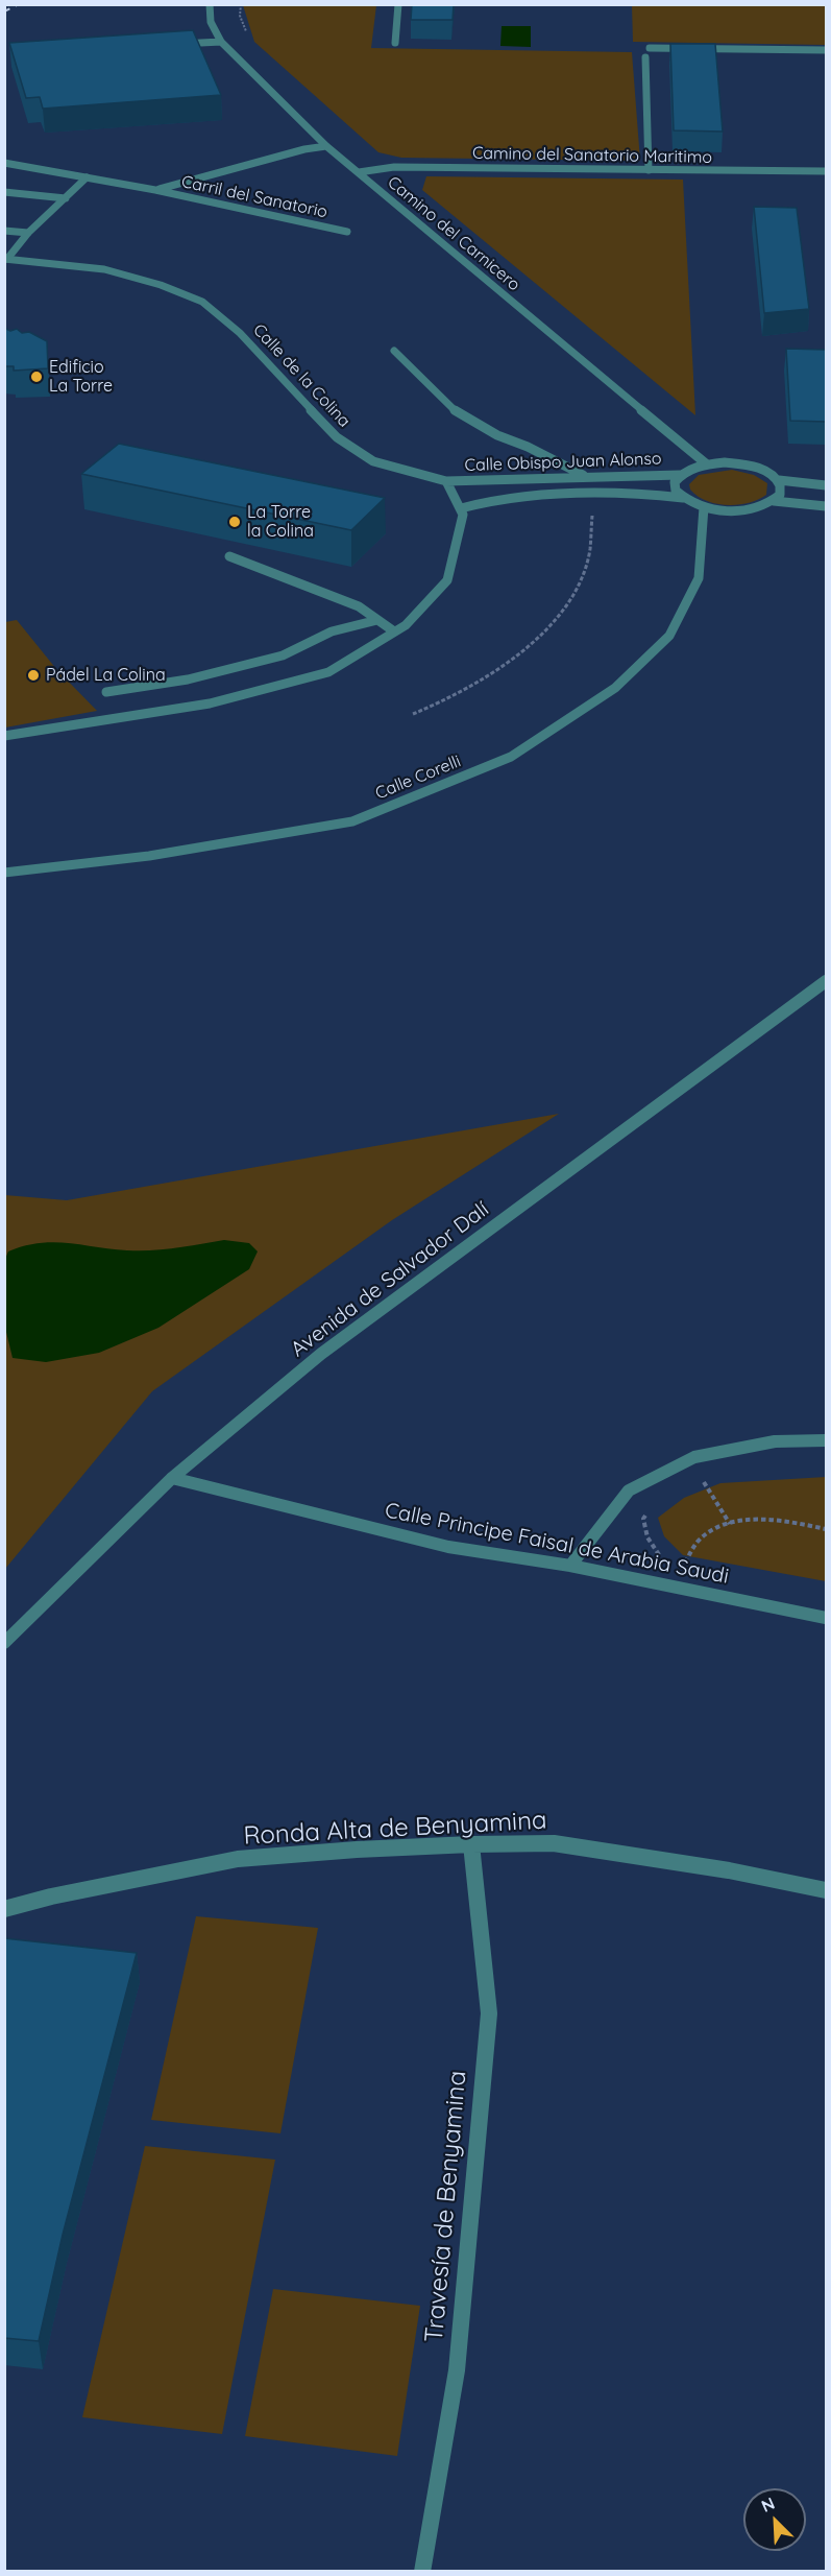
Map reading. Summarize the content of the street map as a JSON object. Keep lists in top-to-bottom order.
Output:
{
  "streets": {
    "street": [
      "Camino del Sanatorio Maritimo",
      "Carril del Sanatorio",
      "Camino del Carnicero",
      "Calle de la Colina",
      "Calle Obispo Juan Alonso",
      "Calle Corelli",
      "Avenida de Salvador Dalí",
      "Calle Principe Faisal de Arabia Saudi",
      "Ronda Alta de Benyamina",
      "Travesía de Benyamina"
    ]
  },
  "crossings": [
    ["Camino del Sanatorio Maritimo", "Camino del Carnicero"],
    ["Carril del Sanatorio", "Camino del Carnicero"],
    ["Calle de la Colina", "Calle Obispo Juan Alonso"],
    ["Calle Obispo Juan Alonso", "Calle Corelli"],
    ["Avenida de Salvador Dalí", "Calle Principe Faisal de Arabia Saudi"],
    ["Ronda Alta de Benyamina", "Travesía de Benyamina"]
  ],
  "places": ["Edificio La Torre", "La Torre la Colina", "Pádel La Colina"],
  "north": "top left"
}
